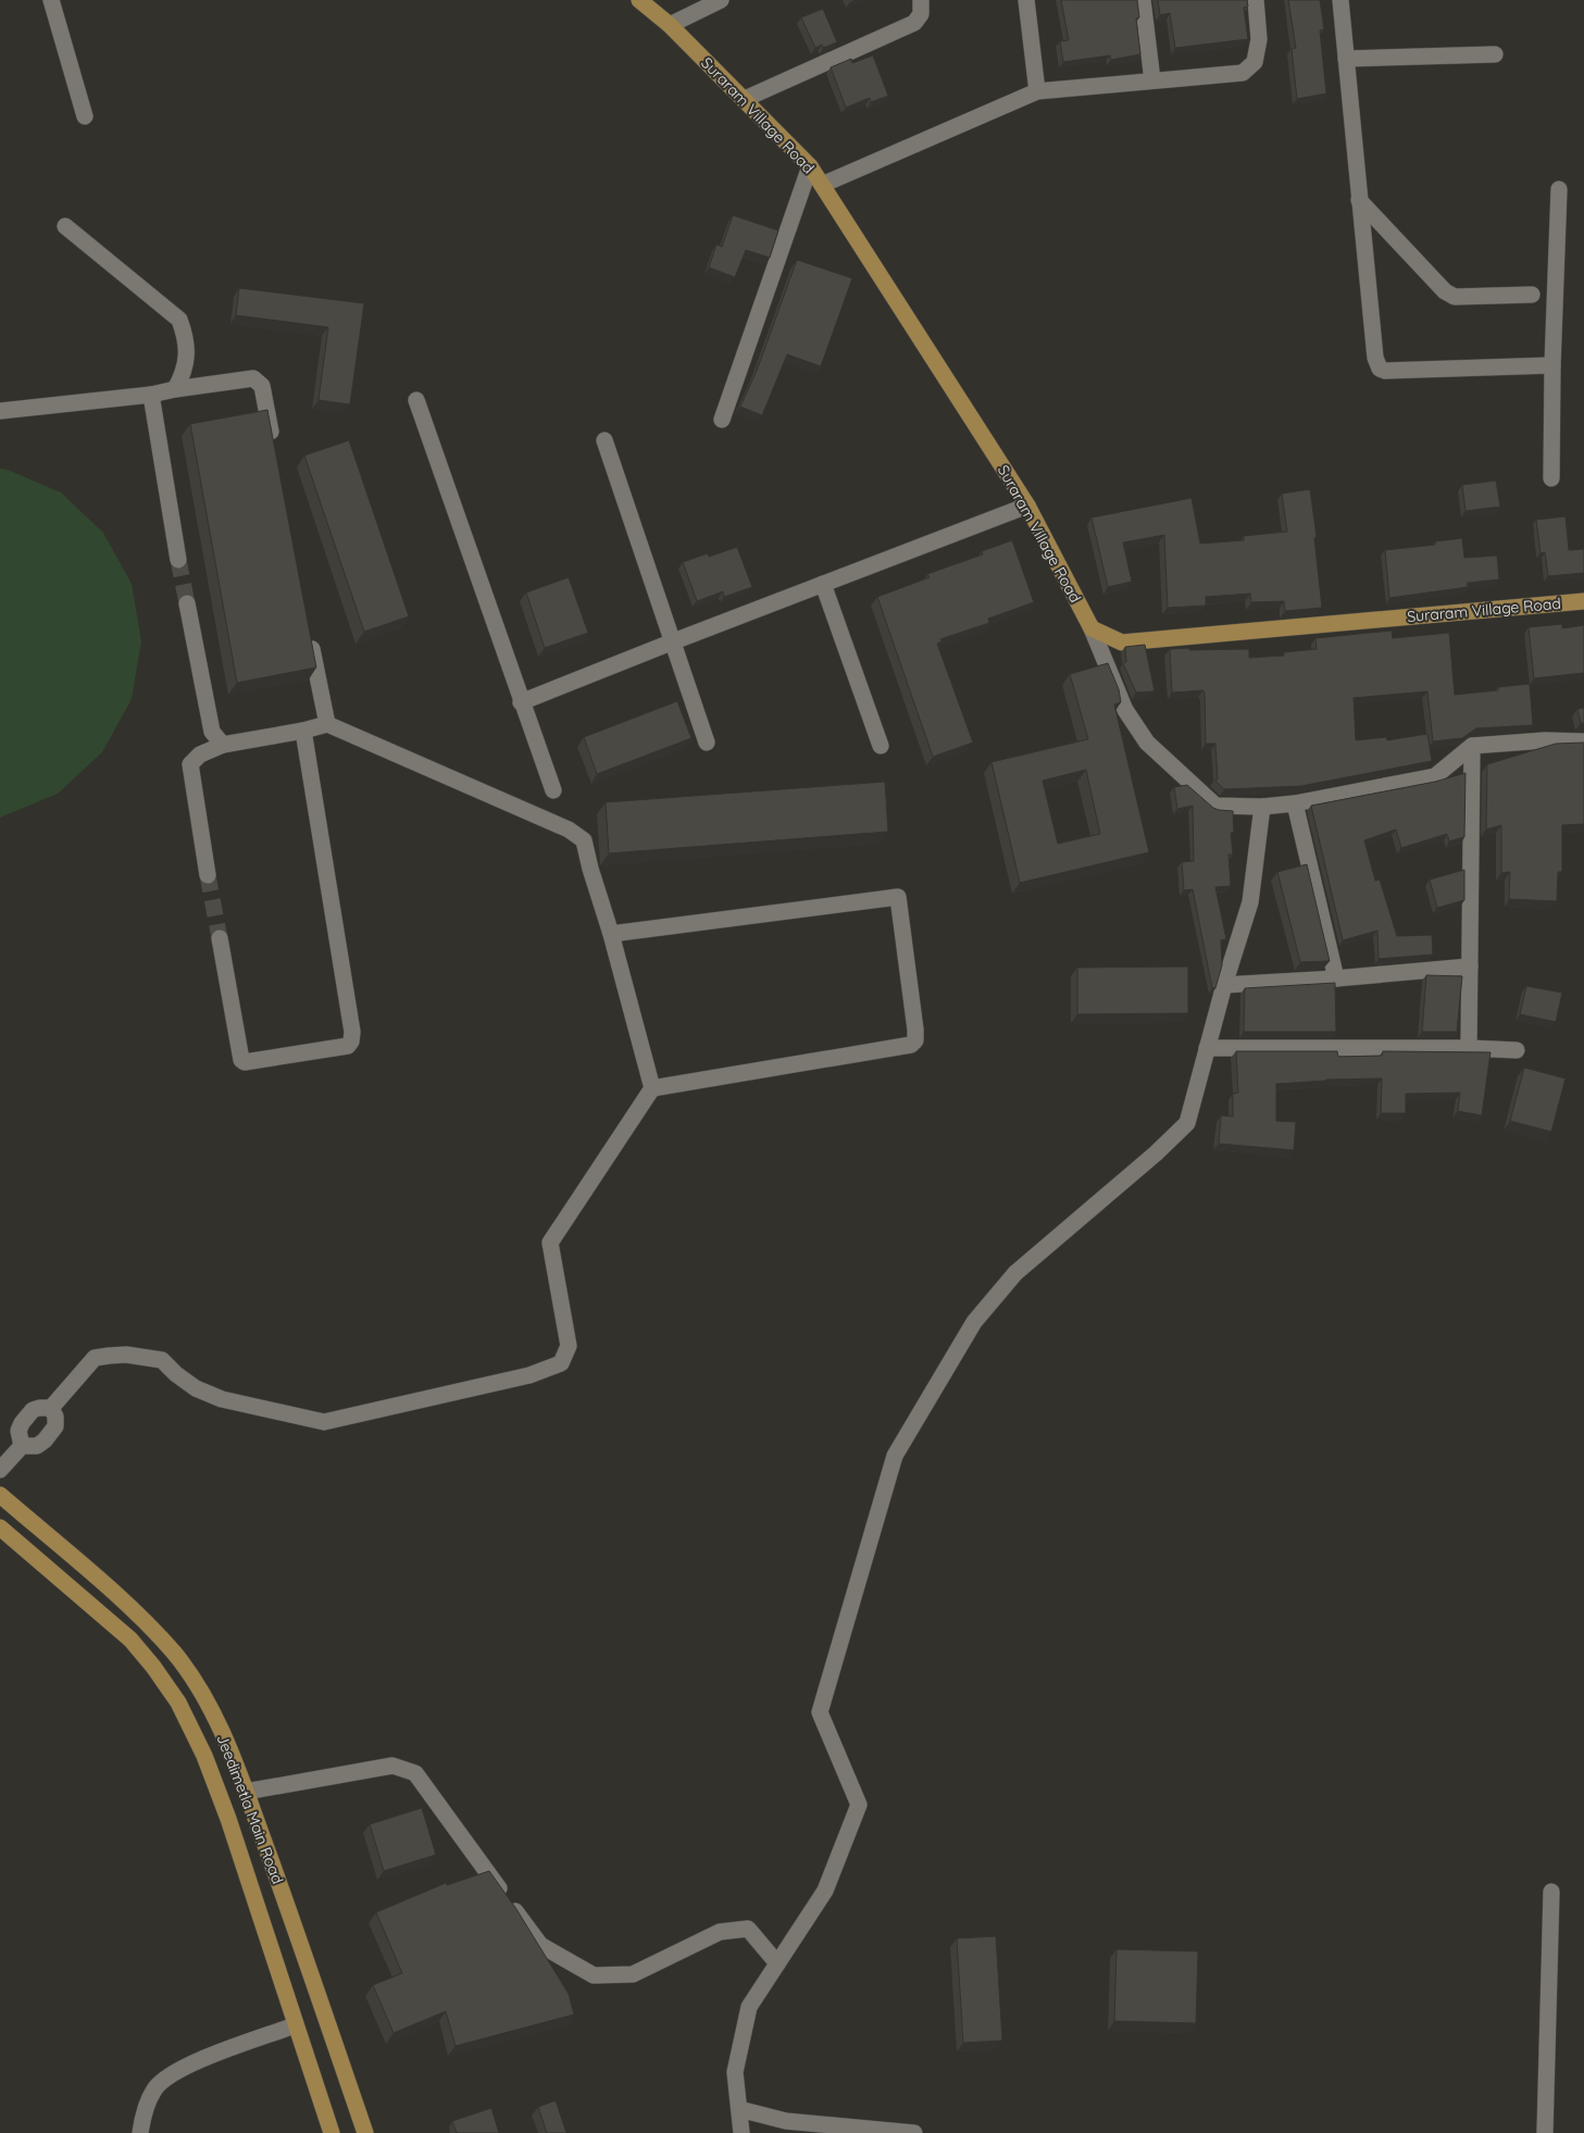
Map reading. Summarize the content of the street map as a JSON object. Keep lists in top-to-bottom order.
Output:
{
  "streets": {
    "main road": ["Suraram Village Road", "Jeedimetla Main Road"]
  }
}
